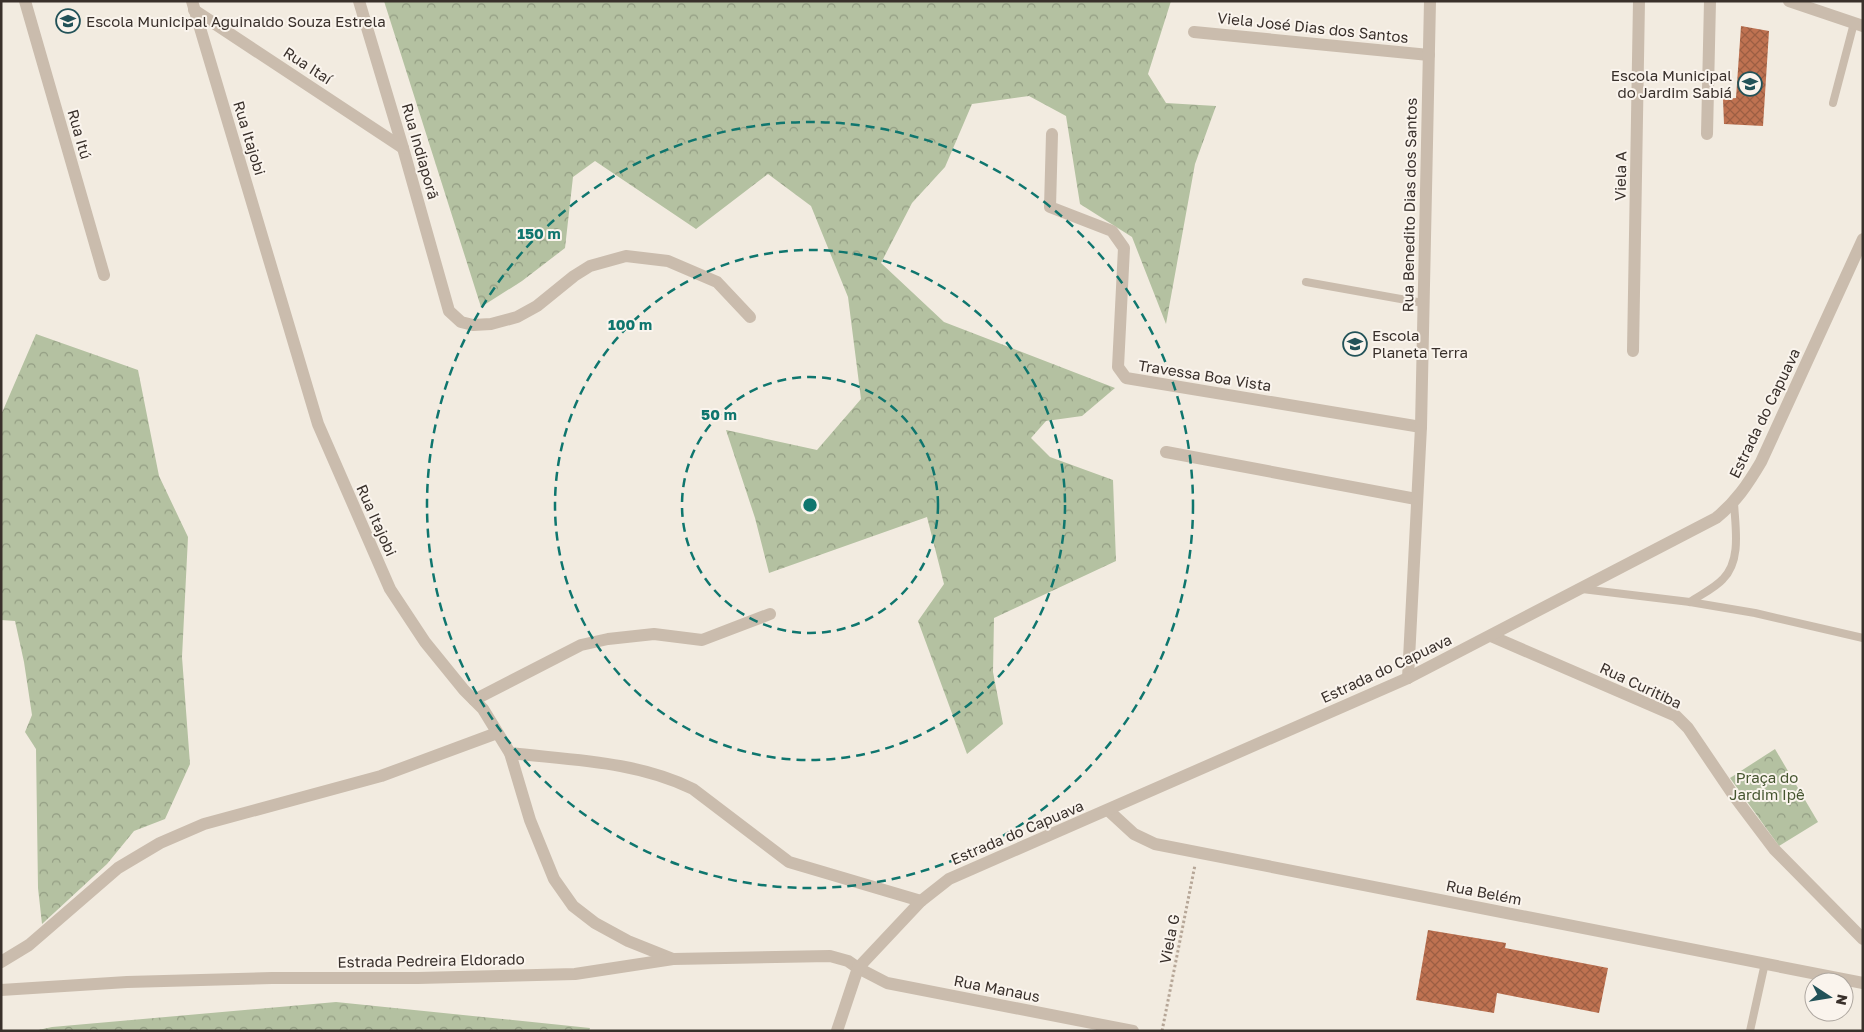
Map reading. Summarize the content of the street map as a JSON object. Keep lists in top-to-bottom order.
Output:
{
  "streets": {
    "street": [
      "Viela José Dias dos Santos",
      "Rua Itaí",
      "Rua Itú",
      "Rua Itajobi",
      "Rua Indiaporã",
      "Viela A",
      "Rua Benedito Dias dos Santos",
      "Travessa Boa Vista",
      "Estrada do Capuava",
      "Rua Curitiba",
      "Rua Belém",
      "Estrada Pedreira Eldorado",
      "Rua Manaus"
    ],
    "path": ["Viela G"]
  },
  "crossings": [
    ["Viela José Dias dos Santos", "Rua Benedito Dias dos Santos"],
    ["Rua Itaí", "Rua Itajobi"],
    ["Rua Itaí", "Rua Indiaporã"],
    ["Rua Itajobi", "Estrada Pedreira Eldorado"],
    ["Rua Benedito Dias dos Santos", "Travessa Boa Vista"],
    ["Rua Benedito Dias dos Santos", "Estrada do Capuava"],
    ["Estrada do Capuava", "Rua Curitiba"],
    ["Estrada do Capuava", "Rua Belém"],
    ["Estrada do Capuava", "Estrada Pedreira Eldorado"],
    ["Estrada do Capuava", "Rua Manaus"],
    ["Rua Belém", "Viela G"],
    ["Estrada Pedreira Eldorado", "Rua Manaus"]
  ],
  "parks": ["Praça do Jardim Ipê"],
  "places": {
    "school or university": ["Escola Municipal Aguinaldo Souza Estrela", "Escola Municipal do Jardim Sabiá", "Escola Planeta Terra"]
  },
  "north": "right",
  "rings": ["150 m", "100 m", "50 m"]
}
